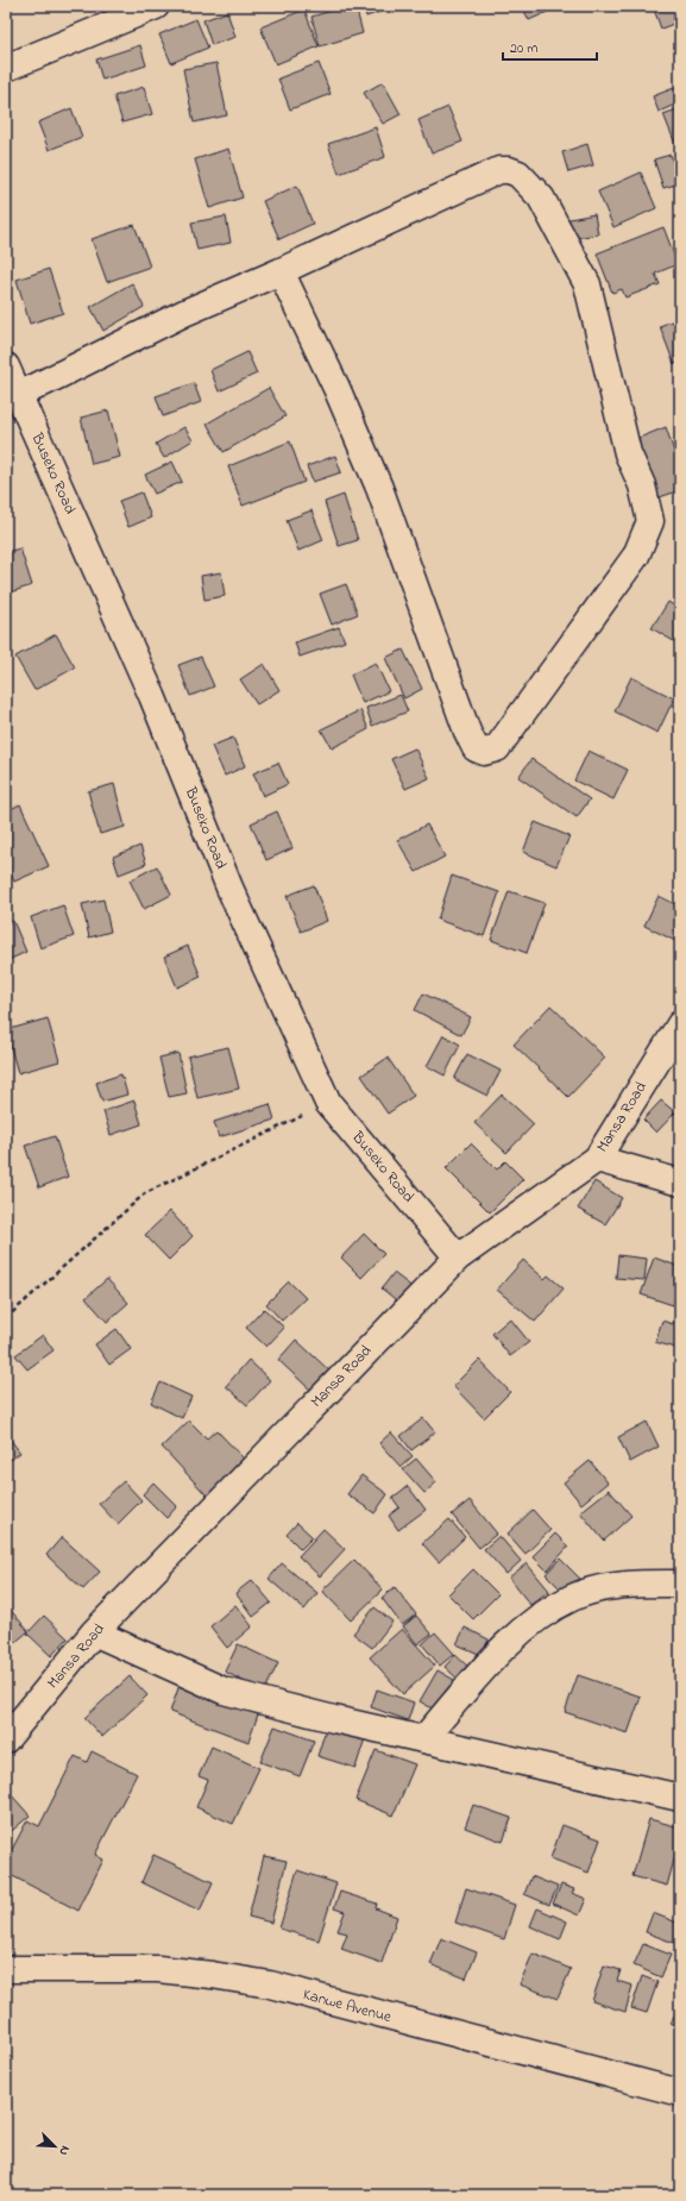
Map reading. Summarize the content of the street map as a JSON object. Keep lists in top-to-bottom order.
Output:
{
  "streets": {
    "street": ["Buseko Road", "Mansa Road", "Kanwe Avenue"]
  },
  "crossings": [
    ["Buseko Road", "Mansa Road"]
  ],
  "scale_bar": "20 m",
  "north": "bottom right"
}
